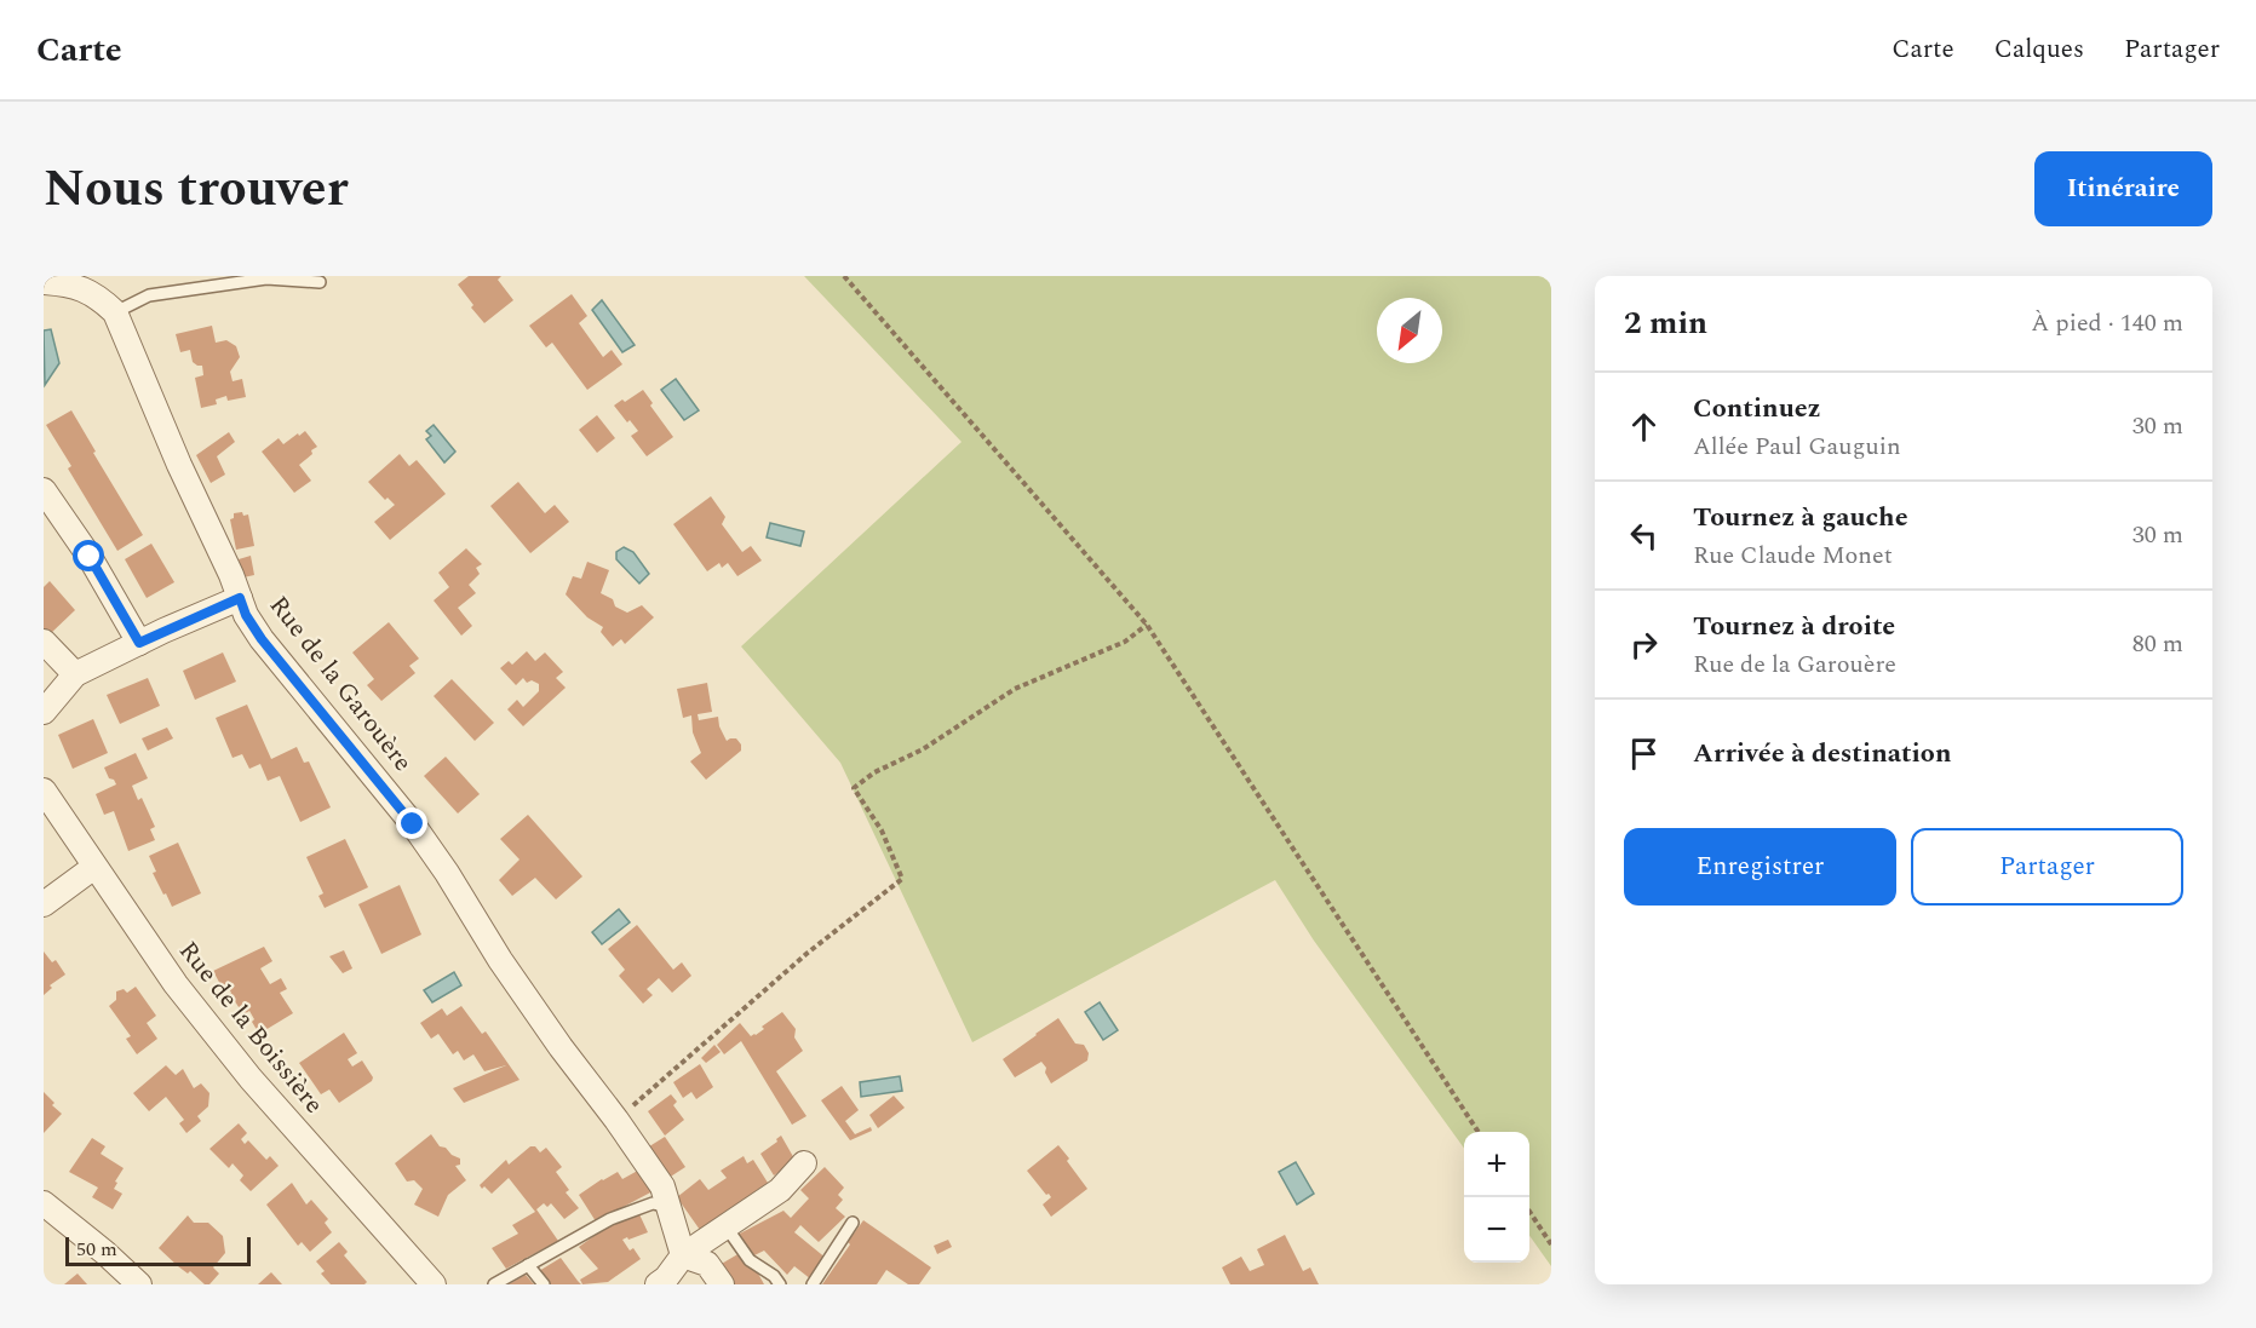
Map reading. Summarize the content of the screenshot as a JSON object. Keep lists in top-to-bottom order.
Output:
{
  "streets": {
    "street": ["Rue de la Garouère", "Rue de la Boissière"]
  },
  "scale_bar": "50 m",
  "north": "bottom left",
  "page": {
    "header": "Carte",
    "nav": ["Carte", "Calques", "Partager"],
    "title": "Nous trouver",
    "buttons": [
      "Itinéraire",
      ["Enregistrer", "Partager"]
    ],
    "heading": ["2 min", "À pied · 140 m"],
    "list": [
      ["Continuez", "Allée Paul Gauguin", "30 m"],
      ["Tournez à gauche", "Rue Claude Monet", "30 m"],
      ["Tournez à droite", "Rue de la Garouère", "80 m"],
      "Arrivée à destination"
    ],
    "map_buttons": ["+", "−"],
    "scale": "50 m"
  }
}
